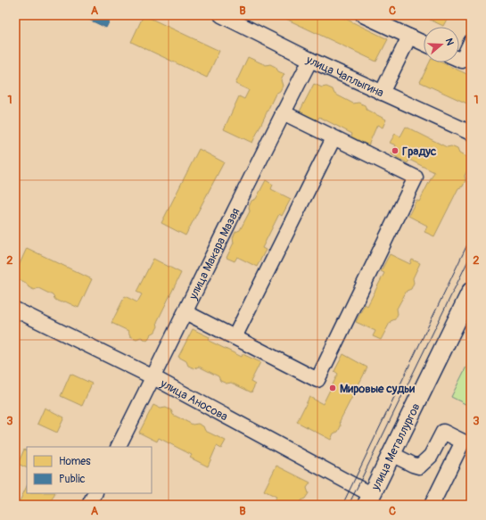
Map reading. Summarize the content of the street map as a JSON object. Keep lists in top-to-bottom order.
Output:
{
  "streets": {
    "main road": ["улица Металлургов"],
    "street": ["улица Чаплыгина", "улица Макара Мазая", "улица Аносова"]
  },
  "crossings": [
    ["улица Чаплыгина", "улица Макара Мазая"],
    ["улица Макара Мазая", "улица Аносова"],
    ["улица Аносова", "улица Металлургов"]
  ],
  "places": ["Градус", "Мировые судьи"],
  "legend": ["Homes", "Public"],
  "north": "right",
  "grid": {
    "columns": ["A", "B", "C"],
    "rows": ["1", "2", "3"]
  }
}
